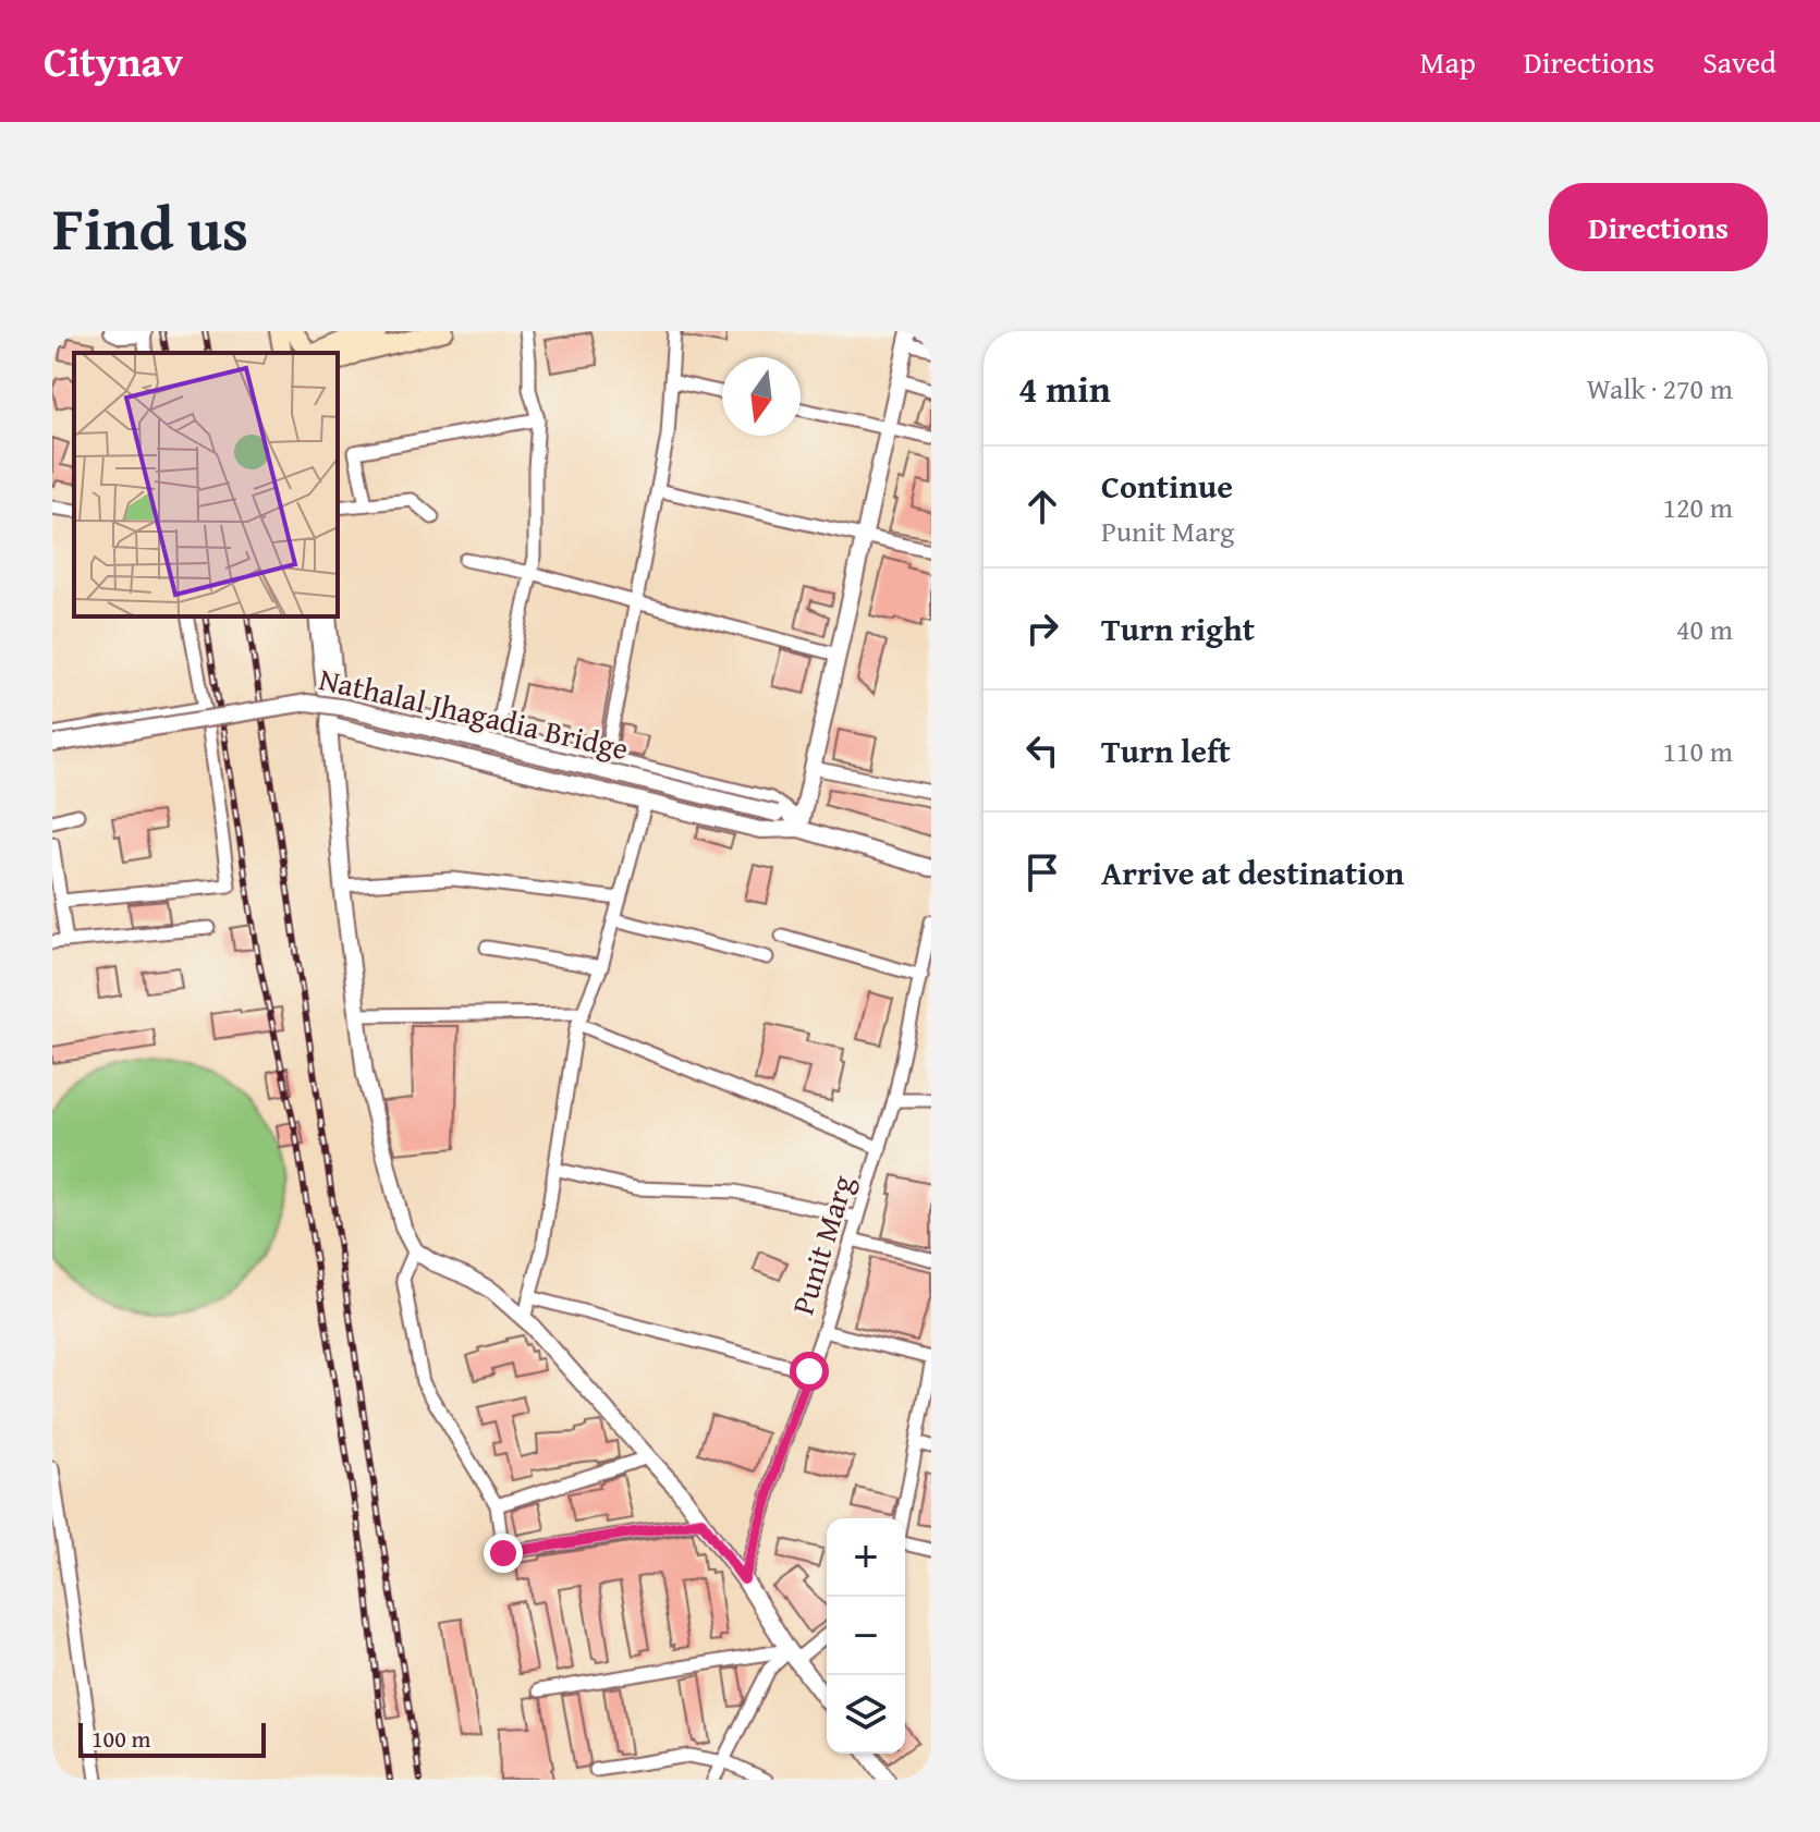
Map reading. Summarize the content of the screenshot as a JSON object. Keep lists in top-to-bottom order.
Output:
{
  "streets": {
    "street": ["Nathalal Jhagadia Bridge", "Punit Marg"]
  },
  "scale_bar": "100 m",
  "north": "bottom",
  "page": {
    "header": "Citynav",
    "nav": ["Map", "Directions", "Saved"],
    "title": "Find us",
    "buttons": "Directions",
    "heading": ["4 min", "Walk · 270 m"],
    "list": [
      ["Continue", "Punit Marg", "120 m"],
      ["Turn right", "40 m"],
      ["Turn left", "110 m"],
      "Arrive at destination"
    ],
    "map_buttons": ["+", "−"],
    "scale": "100 m"
  }
}
